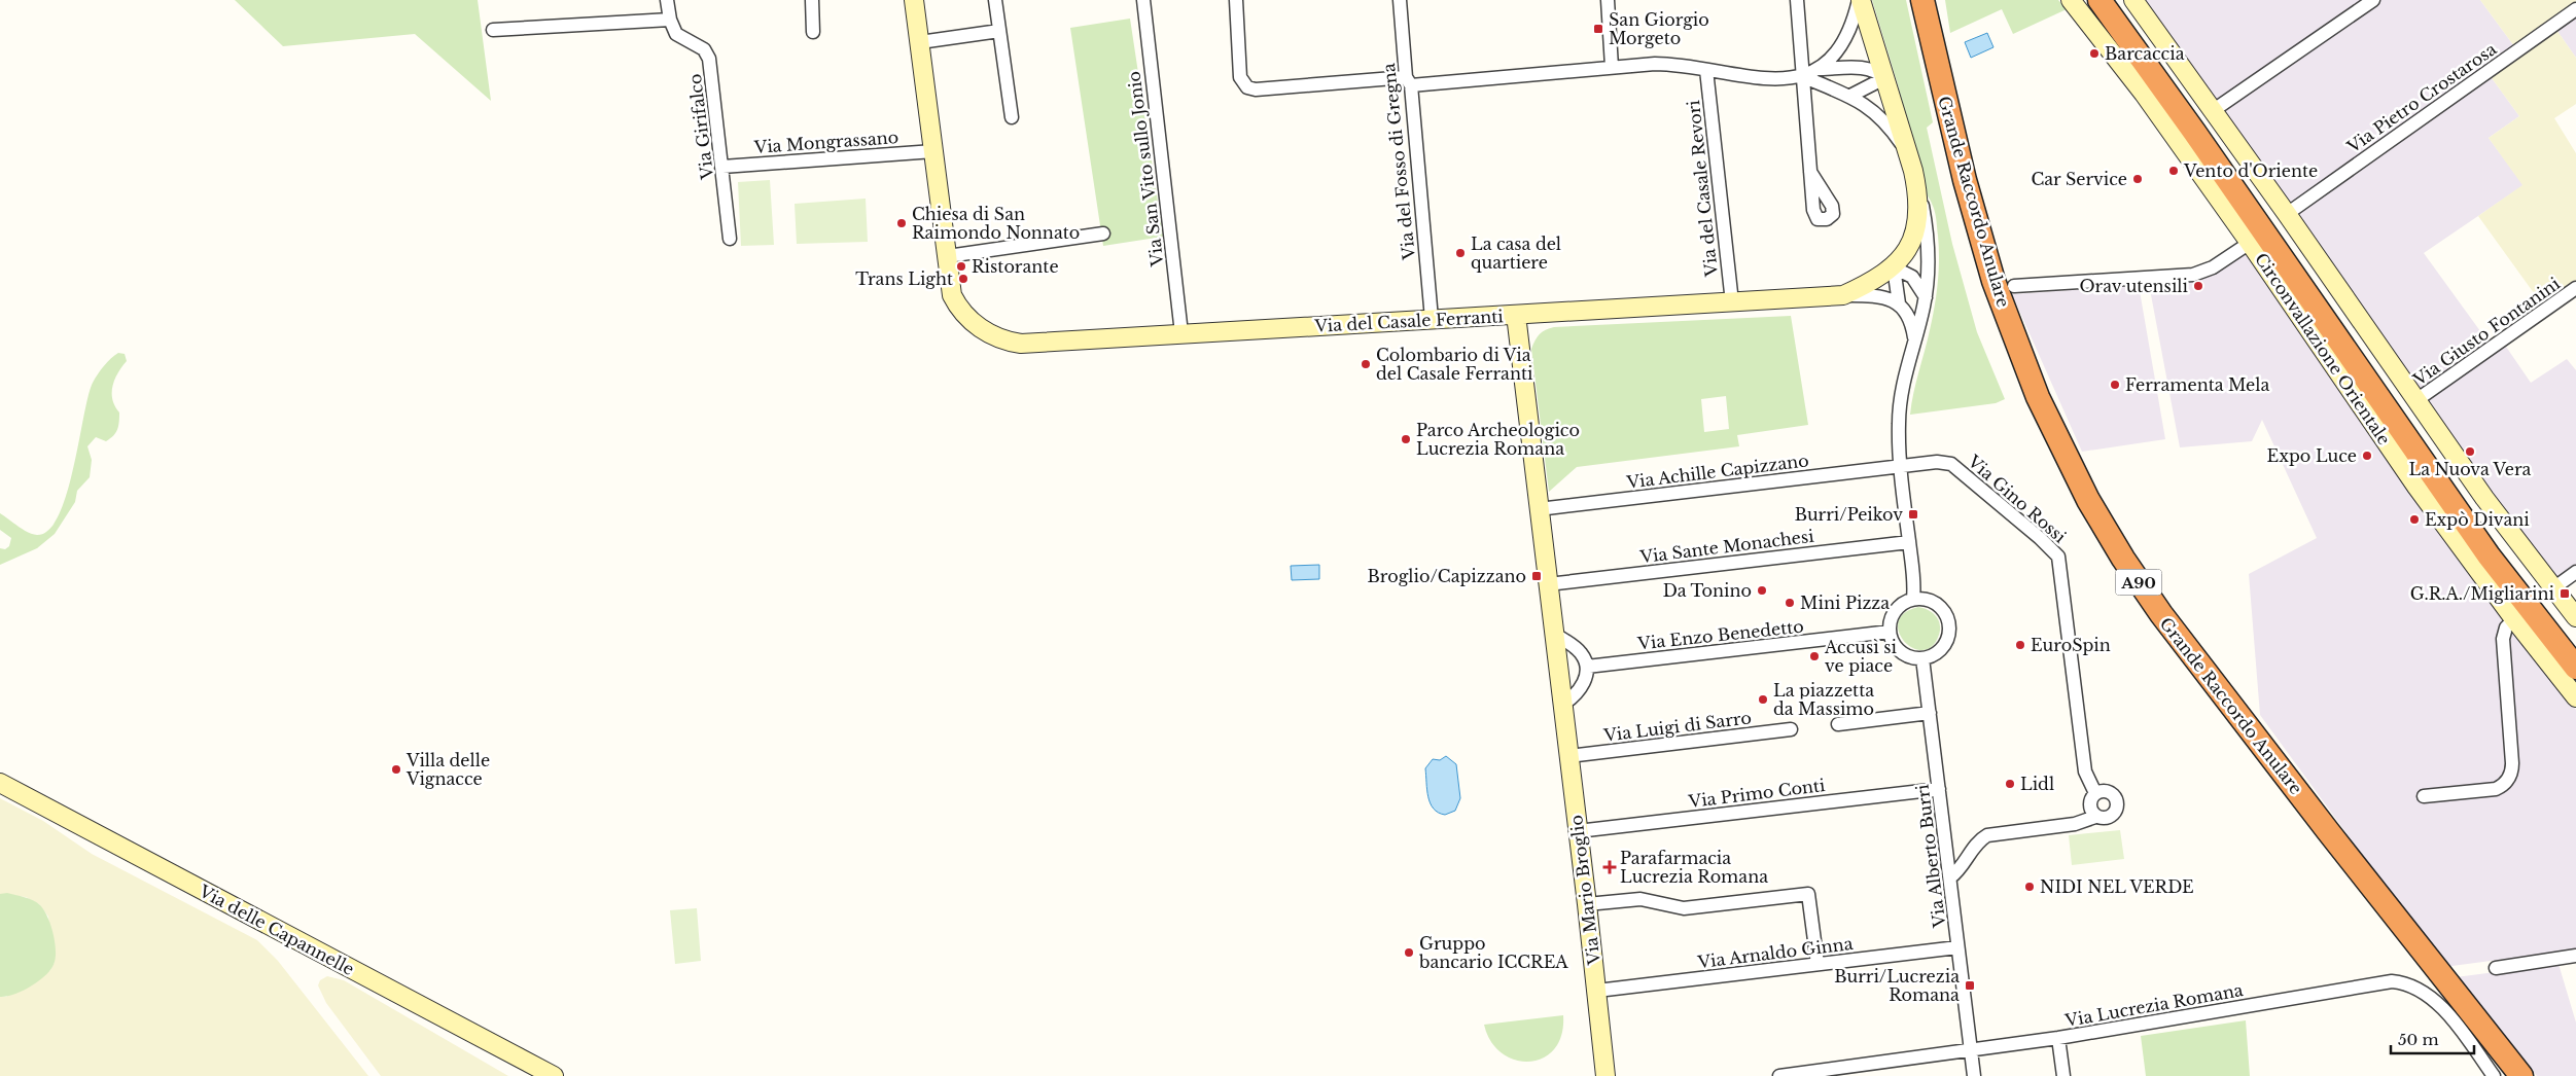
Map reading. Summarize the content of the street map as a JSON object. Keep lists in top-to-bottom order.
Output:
{
  "streets": {
    "highway": ["Grande Raccordo Anulare", "A90"],
    "street": [
      "Via Pietro Crostarosa",
      "Via Girifalco",
      "Via Mongrassano",
      "Via del Fosso di Gregna",
      "Via San Vito sullo Jonio",
      "Via del Casale Revori",
      "Via del Casale Ferranti",
      "Via Giusto Fontanini",
      "Circonvallazione Orientale",
      "Via Achille Capizzano",
      "Via Gino Rossi",
      "Via Sante Monachesi",
      "Via Enzo Benedetto",
      "Via Luigi di Sarro",
      "Via Primo Conti",
      "Via Alberto Burri",
      "Via Mario Broglio",
      "Via delle Capannelle",
      "Via Arnaldo Ginna",
      "Via Lucrezia Romana"
    ]
  },
  "crossings": [
    ["Via Girifalco", "Via Mongrassano"],
    ["Via Mongrassano", "Via del Casale Ferranti"],
    ["Via del Fosso di Gregna", "Via del Casale Ferranti"],
    ["Via San Vito sullo Jonio", "Via del Casale Ferranti"],
    ["Via del Casale Revori", "Via del Casale Ferranti"],
    ["Via del Casale Ferranti", "Via Mario Broglio"],
    ["Via Achille Capizzano", "Via Gino Rossi"],
    ["Via Achille Capizzano", "Via Mario Broglio"],
    ["Via Sante Monachesi", "Via Mario Broglio"],
    ["Via Enzo Benedetto", "Via Alberto Burri"],
    ["Via Luigi di Sarro", "Via Mario Broglio"],
    ["Via Primo Conti", "Via Alberto Burri"],
    ["Via Primo Conti", "Via Mario Broglio"],
    ["Via Alberto Burri", "Via Arnaldo Ginna"],
    ["Via Alberto Burri", "Via Lucrezia Romana"],
    ["Via Mario Broglio", "Via Arnaldo Ginna"]
  ],
  "places": {
    "transit": [
      "San Giorgio Morgeto",
      "Burri/Peikov",
      "Broglio/Capizzano",
      "G.R.A./Migliarini",
      "Burri/Lucrezia Romana"
    ],
    "other": [
      "Barcaccia",
      "Vento d'Oriente",
      "Car Service",
      "Chiesa di San Raimondo Nonnato",
      "La casa del quartiere",
      "Ristorante",
      "Trans Light",
      "Orav utensili",
      "Colombario di Via del Casale Ferranti",
      "Ferramenta Mela",
      "Parco Archeologico Lucrezia Romana",
      "La Nuova Vera",
      "Expo Luce",
      "Expò Divani",
      "Da Tonino",
      "Mini Pizza",
      "EuroSpin",
      "Accusì si ve piace",
      "La piazzetta da Massimo",
      "Villa delle Vignacce",
      "Lidl",
      "NIDI NEL VERDE",
      "Gruppo bancario ICCREA"
    ],
    "health": ["Parafarmacia Lucrezia Romana"]
  },
  "scale_bar": "50 m"
}
